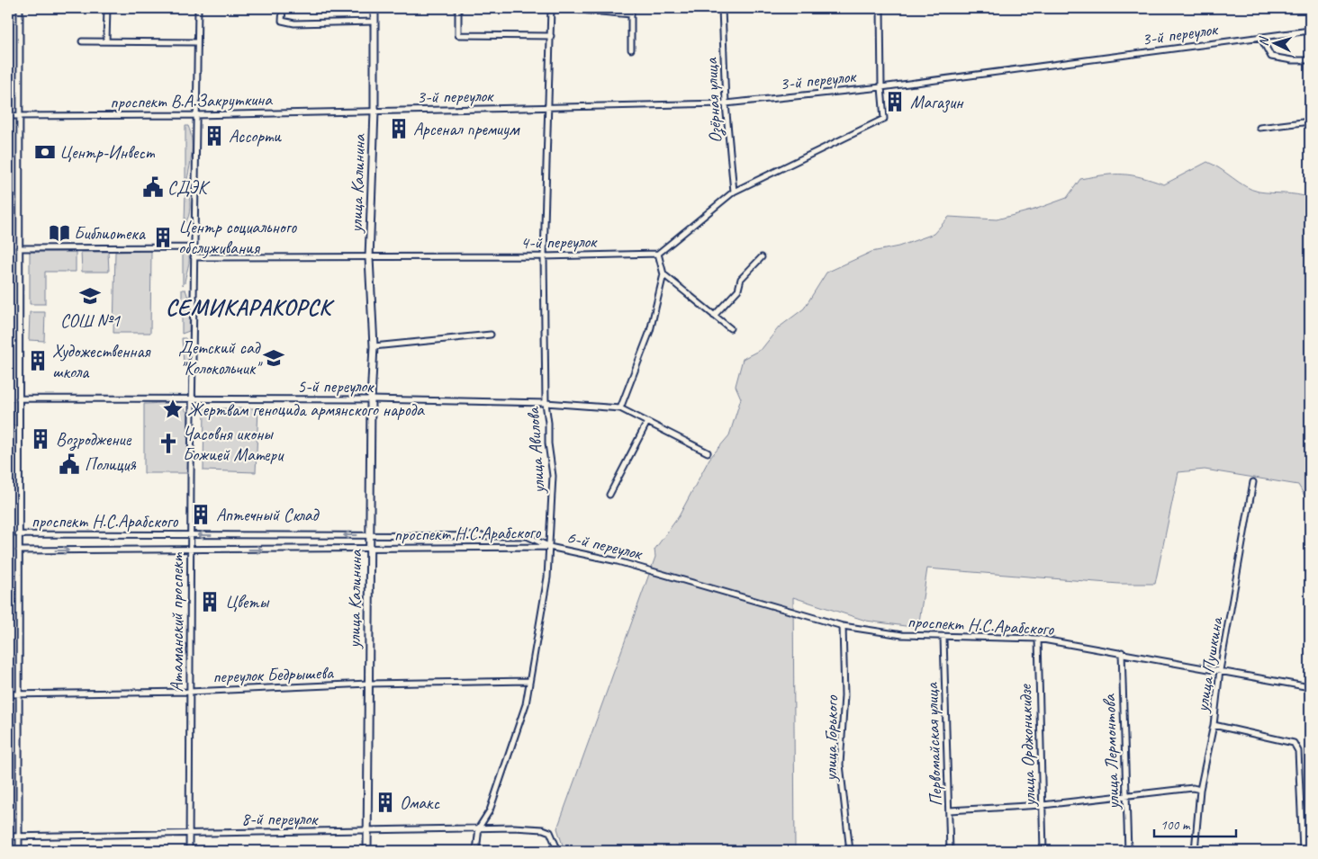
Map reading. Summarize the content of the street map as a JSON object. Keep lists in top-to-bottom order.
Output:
{
  "streets": {
    "main road": ["улица Калинина"],
    "street": [
      "3-й переулок",
      "проспект В.А.Закруткина",
      "Озёрная улица",
      "4-й переулок",
      "5-й переулок",
      "улица Авилова",
      "проспект Н.С.Арабского",
      "6-й переулок",
      "Атаманский проспект",
      "улица Пушкина",
      "переулок Бедрышева",
      "улица Горького",
      "Первомайская улица",
      "улица Орджоникидзе",
      "улица Лермонтова",
      "8-й переулок"
    ]
  },
  "crossings": [
    ["3-й переулок", "проспект В.А.Закруткина"],
    ["3-й переулок", "Озёрная улица"],
    ["3-й переулок", "улица Калинина"],
    ["3-й переулок", "улица Авилова"],
    ["проспект В.А.Закруткина", "улица Калинина"],
    ["проспект В.А.Закруткина", "Атаманский проспект"],
    ["улица Калинина", "4-й переулок"],
    ["улица Калинина", "5-й переулок"],
    ["улица Калинина", "проспект Н.С.Арабского"],
    ["улица Калинина", "переулок Бедрышева"],
    ["улица Калинина", "8-й переулок"],
    ["4-й переулок", "улица Авилова"],
    ["4-й переулок", "Атаманский проспект"],
    ["5-й переулок", "улица Авилова"],
    ["5-й переулок", "Атаманский проспект"],
    ["улица Авилова", "проспект Н.С.Арабского"],
    ["улица Авилова", "6-й переулок"],
    ["улица Авилова", "переулок Бедрышева"],
    ["улица Авилова", "8-й переулок"],
    ["проспект Н.С.Арабского", "6-й переулок"],
    ["проспект Н.С.Арабского", "Атаманский проспект"],
    ["проспект Н.С.Арабского", "улица Пушкина"],
    ["проспект Н.С.Арабского", "улица Горького"],
    ["проспект Н.С.Арабского", "Первомайская улица"],
    ["проспект Н.С.Арабского", "улица Орджоникидзе"],
    ["проспект Н.С.Арабского", "улица Лермонтова"],
    ["Атаманский проспект", "переулок Бедрышева"],
    ["Атаманский проспект", "8-й переулок"]
  ],
  "districts": ["СЕМИКАРАКОРСК"],
  "places": {
    "building": [
      "Магазин",
      "Арсенал премиум",
      "Ассорти",
      "Центр социального обслуживания",
      "Художественная школа",
      "Возроджение",
      "Аптечный Склад",
      "Цветы",
      "Омакс"
    ],
    "bank": ["Центр-Инвест"],
    "public building": ["СДЭК", "Полиция"],
    "library": ["Библиотека"],
    "school or university": ["СОШ №1", "Детский сад \"Колокольчик\""],
    "place": ["Жертвам геноцида армянского народа"],
    "church": ["Часовня иконы Божией Матери"]
  },
  "scale_bar": "100 m",
  "north": "left"
}
